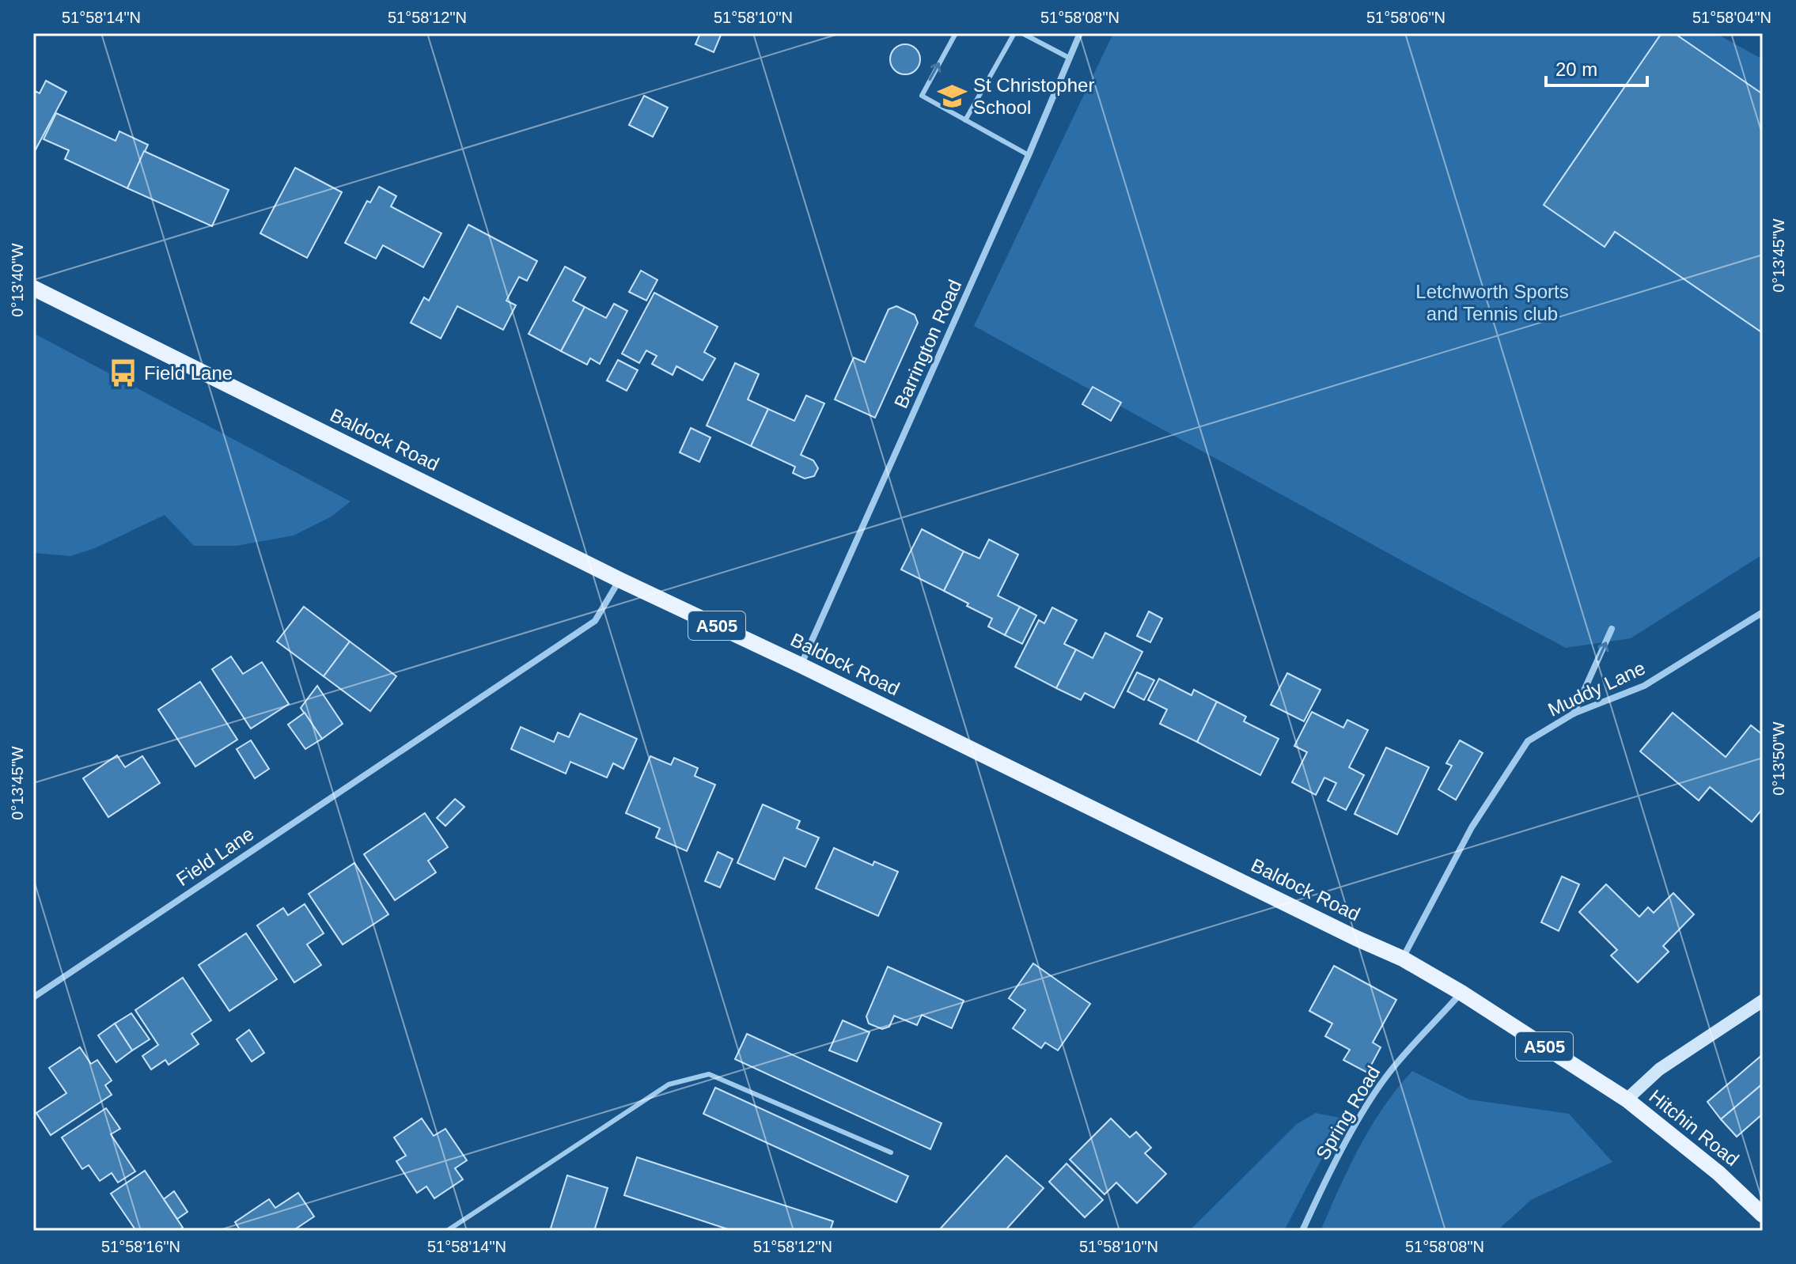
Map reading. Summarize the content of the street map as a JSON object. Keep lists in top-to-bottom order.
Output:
{
  "streets": {
    "main road": ["Baldock Road", "A505", "Hitchin Road"],
    "street": [
      "Barrington Road",
      "Muddy Lane",
      "Field Lane",
      "Spring Road"
    ]
  },
  "crossings": [
    ["Barrington Road", "Baldock Road"],
    ["Baldock Road", "Muddy Lane"],
    ["Baldock Road", "Field Lane"],
    ["Baldock Road", "Spring Road"],
    ["Baldock Road", "Hitchin Road"]
  ],
  "parks": ["Letchworth Sports and Tennis club"],
  "places": {
    "school or university": ["St Christopher School"],
    "bus stop": ["Field Lane"]
  },
  "scale_bar": "20 m",
  "coordinates": [
    "51°58'14\"N",
    "51°58'12\"N",
    "51°58'10\"N",
    "51°58'08\"N",
    "51°58'06\"N",
    "51°58'04\"N",
    "0°13'45\"W",
    "0°13'40\"W",
    "0°13'50\"W",
    "51°58'16\"N"
  ]
}
